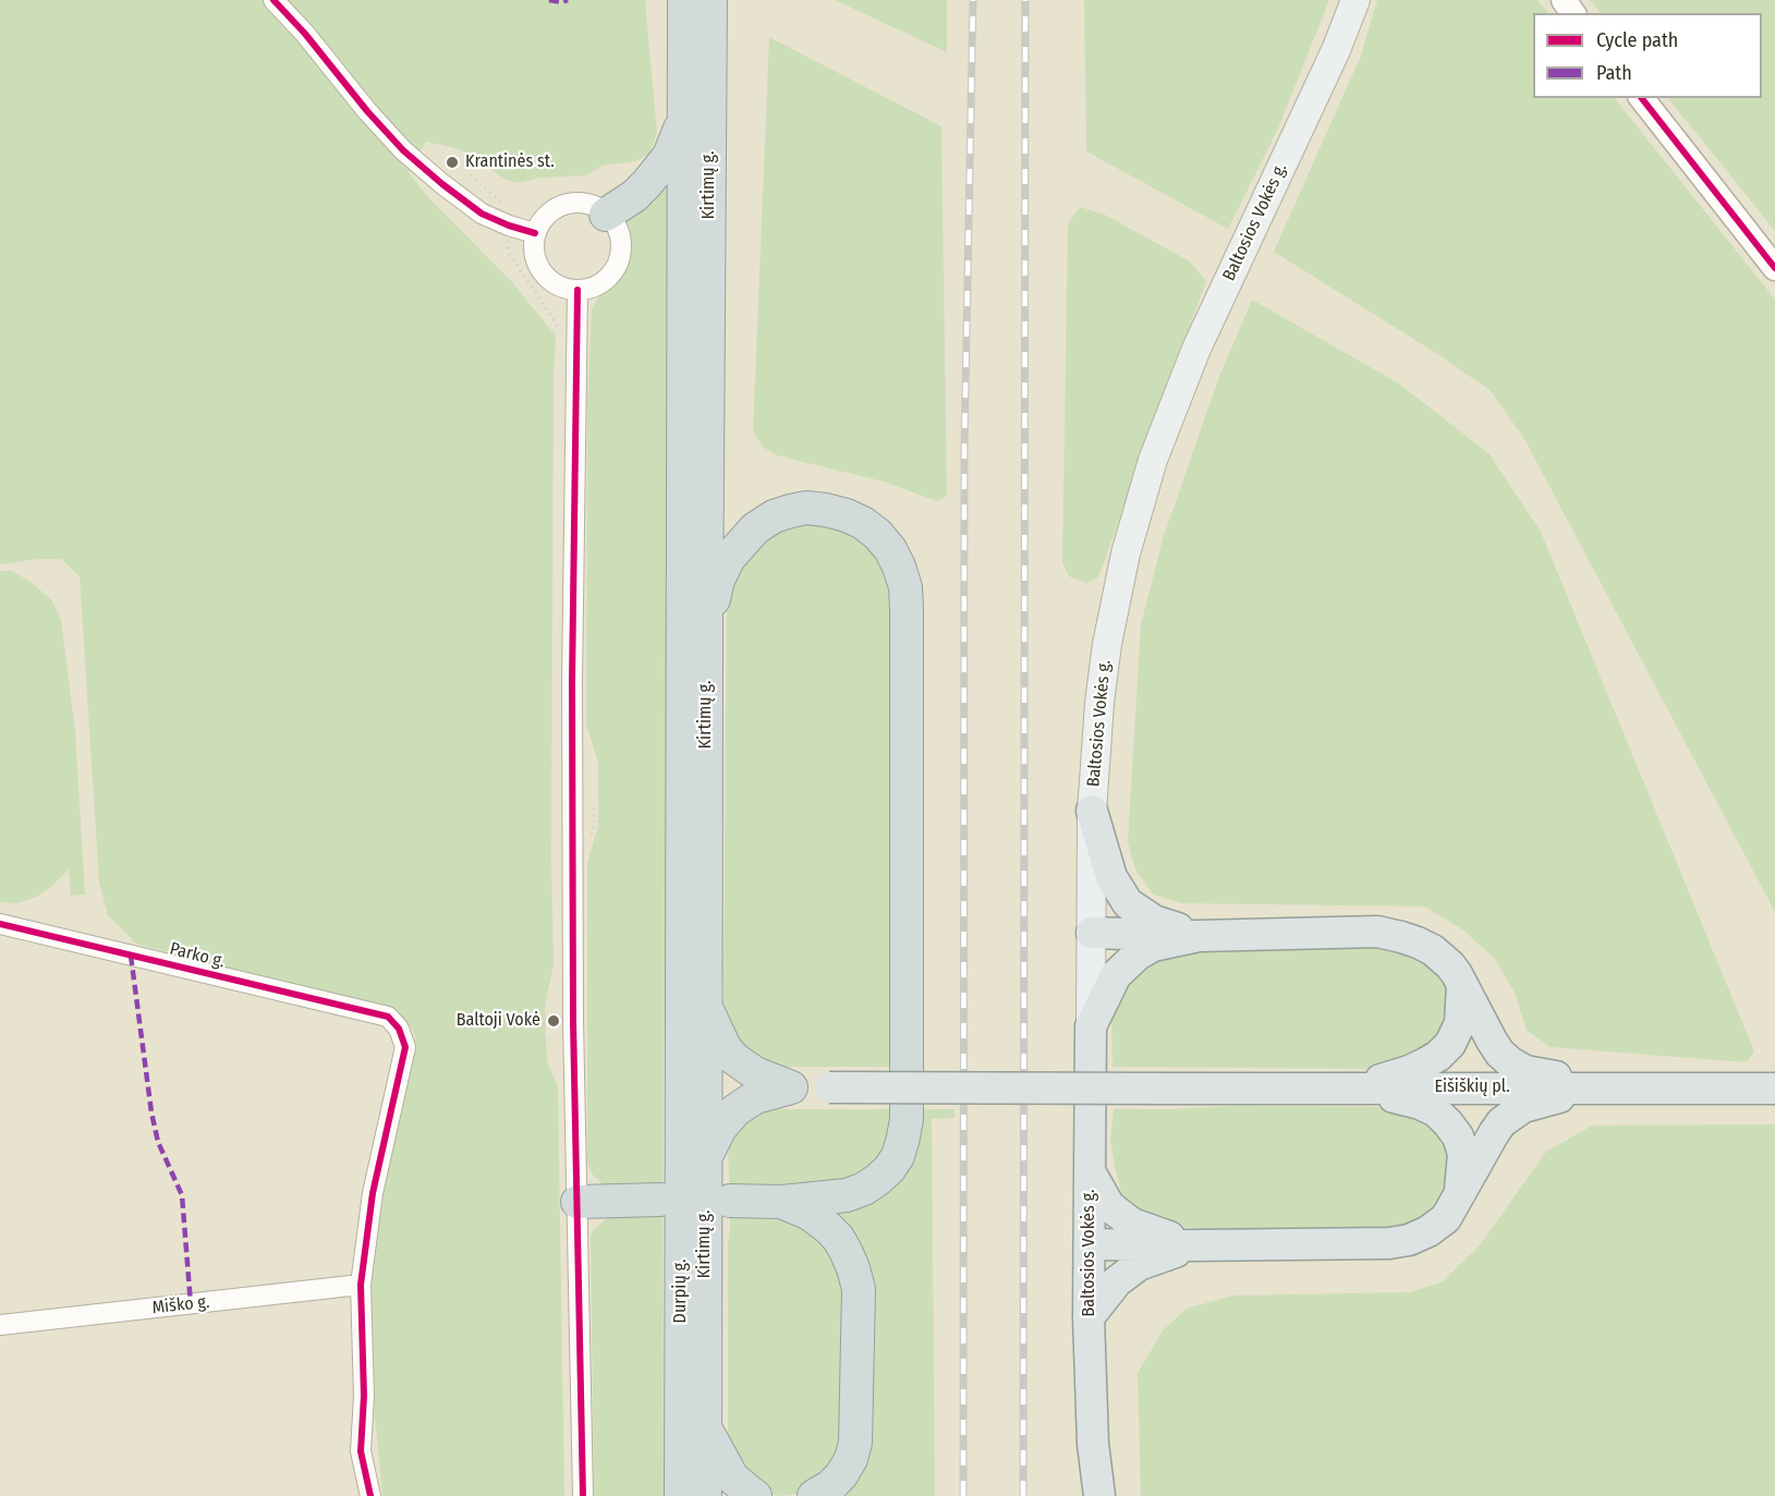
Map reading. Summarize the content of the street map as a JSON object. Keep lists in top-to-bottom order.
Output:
{
  "streets": {
    "highway": ["Kirtimų g.", "Durpių g."],
    "main road": ["Baltosios Vokės g.", "Eišiškių pl."],
    "street": ["Parko g.", "Miško g."]
  },
  "crossings": [
    ["Kirtimų g.", "Durpių g."]
  ],
  "places": ["Krantinės st.", "Baltoji Vokė"],
  "legend": ["Cycle path", "Path"]
}
